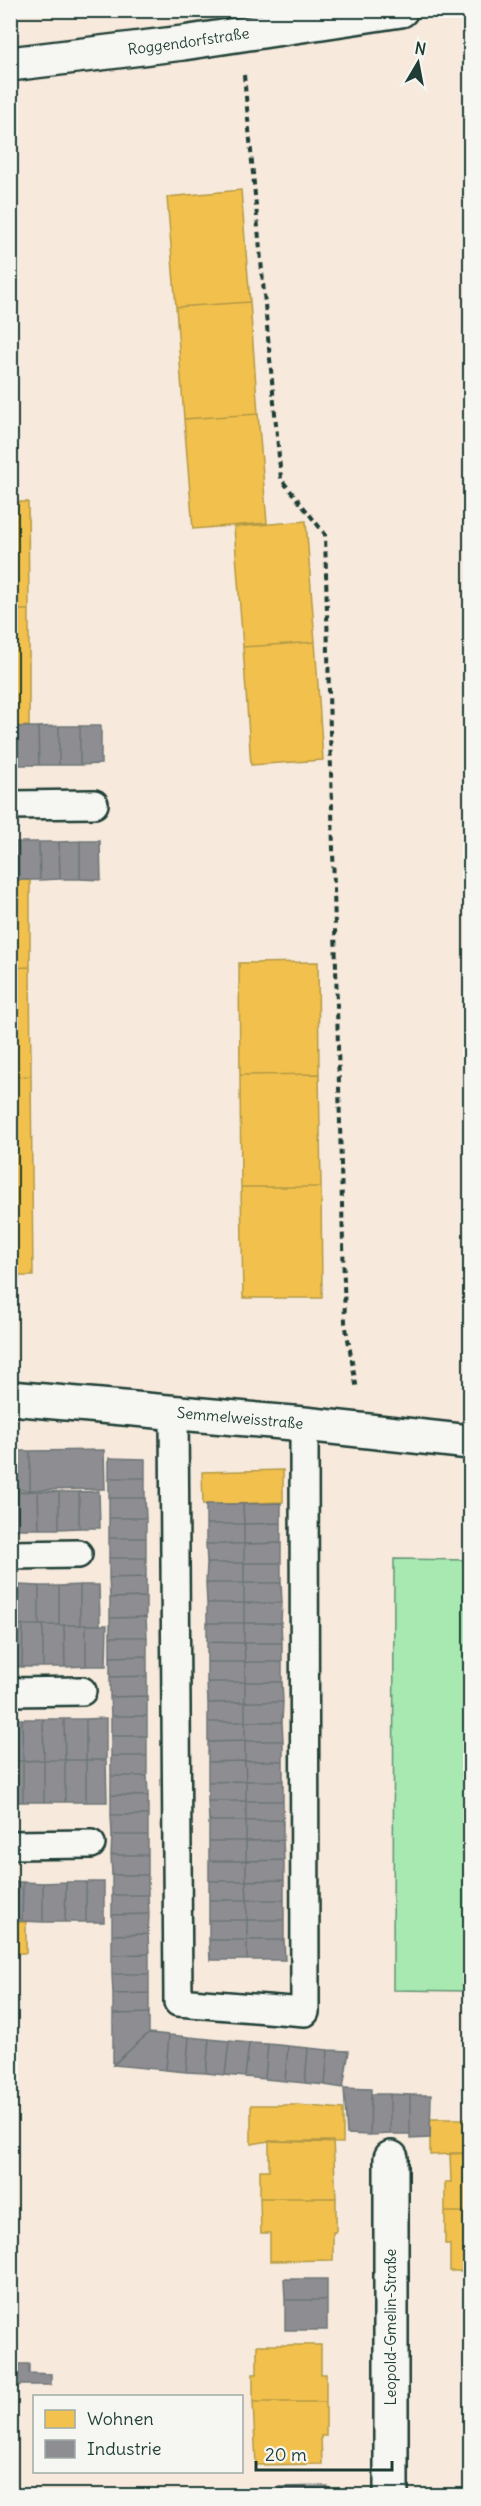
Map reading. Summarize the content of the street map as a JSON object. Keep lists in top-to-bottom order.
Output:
{
  "streets": {
    "street": ["Roggendorfstraße", "Semmelweisstraße", "Leopold-Gmelin-Straße"]
  },
  "legend": ["Wohnen", "Industrie"],
  "scale_bar": "20 m",
  "north": "top"
}
